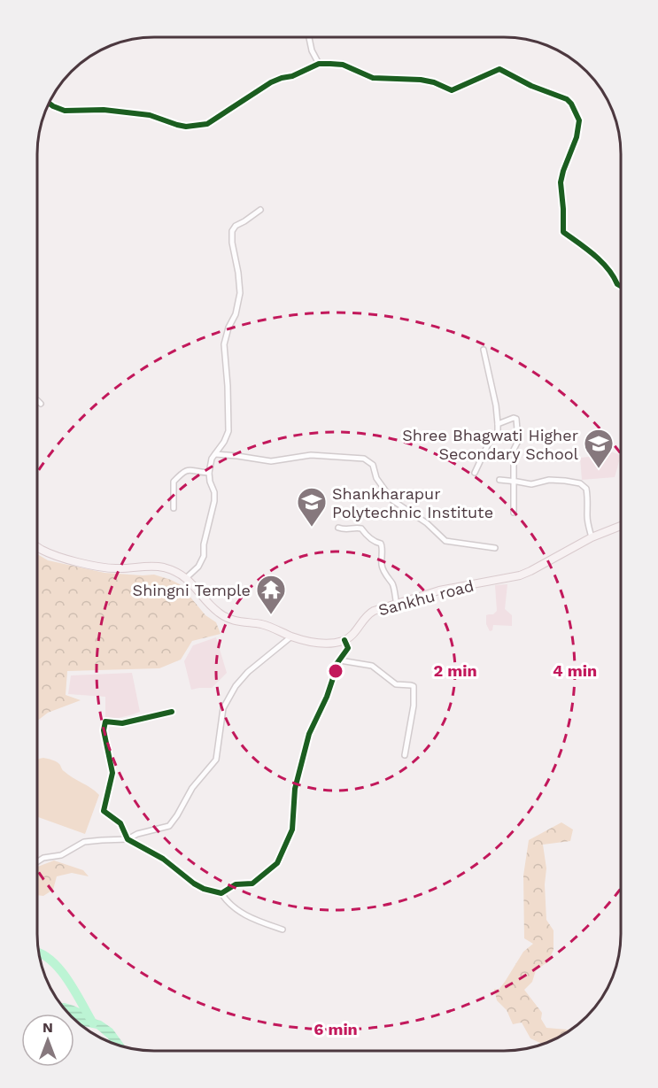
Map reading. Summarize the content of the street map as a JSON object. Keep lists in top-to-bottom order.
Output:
{
  "streets": {
    "main road": ["Sankhu road"]
  },
  "places": {
    "school or university": ["Shree Bhagwati Higher Secondary School", "Shankharapur Polytechnic Institute"],
    "temple": ["Shingni Temple"]
  },
  "north": "top",
  "rings": ["2 min", "4 min", "6 min"]
}
